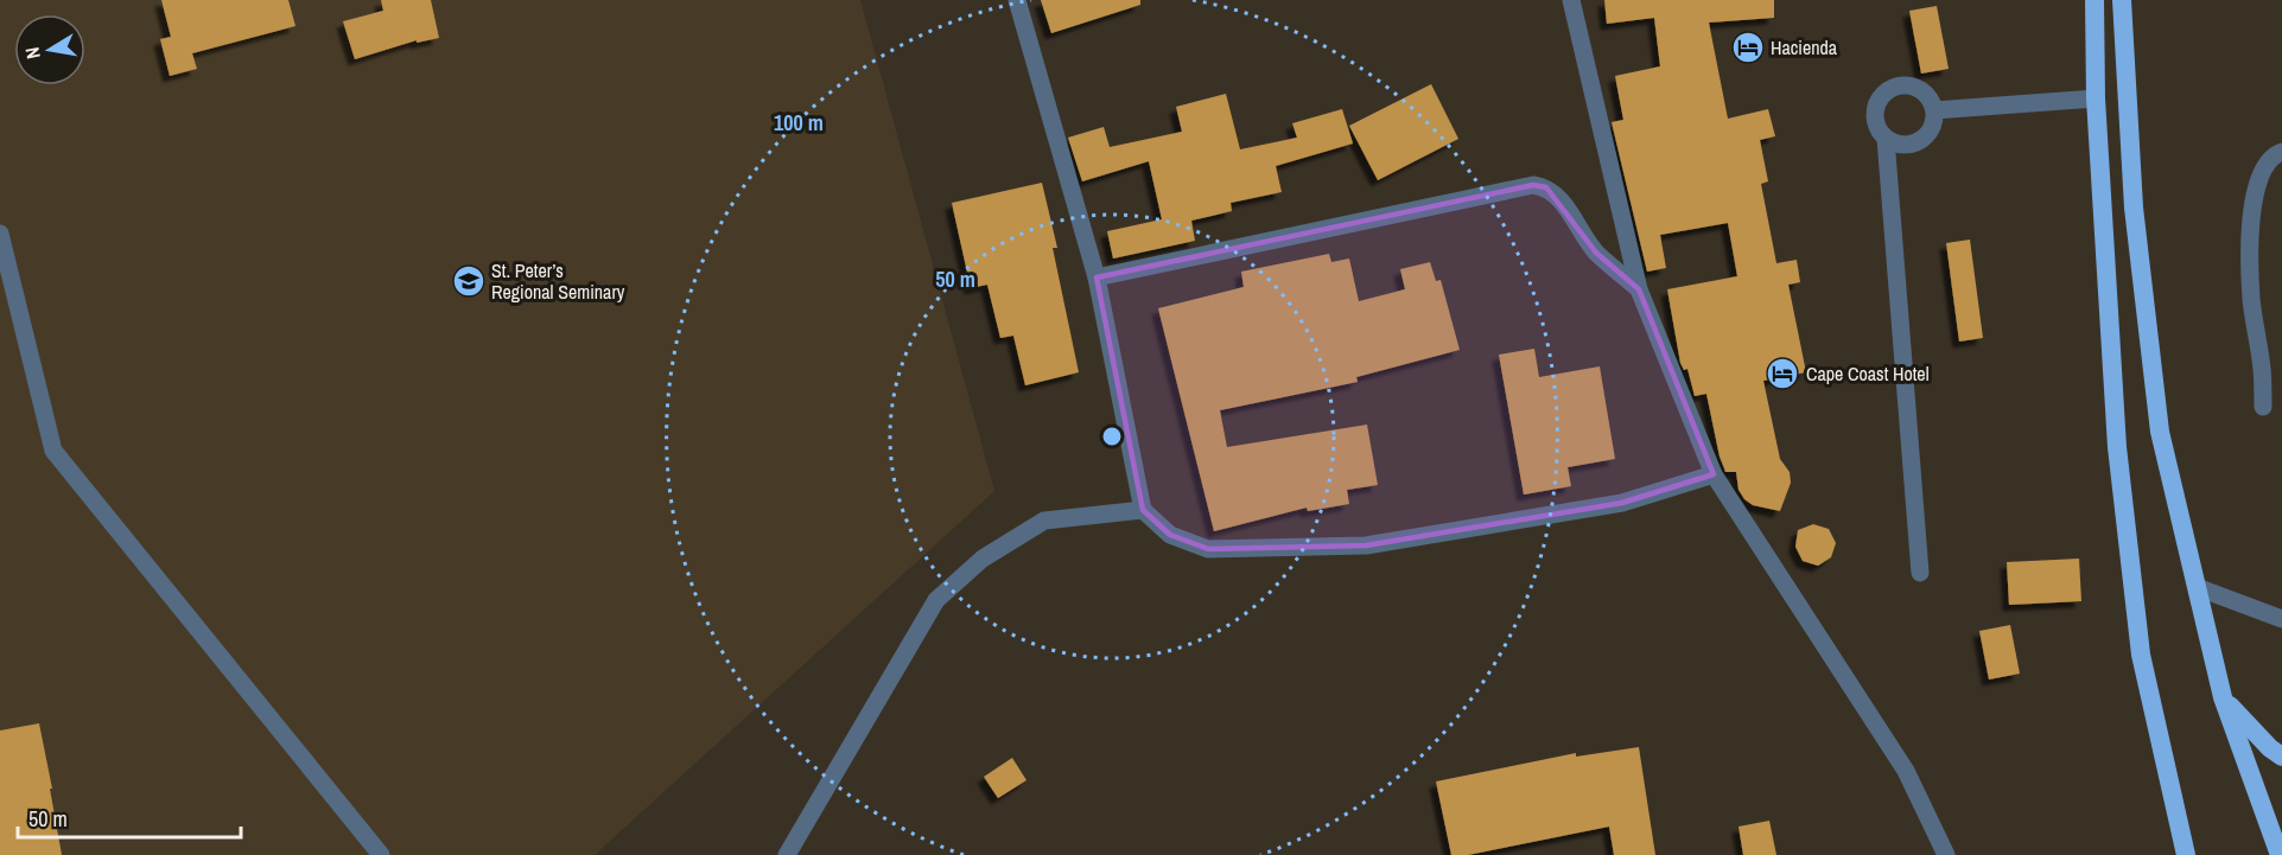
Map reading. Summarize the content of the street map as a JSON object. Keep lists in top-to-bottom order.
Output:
{
  "places": {
    "hotel": ["Hacienda", "Cape Coast Hotel"],
    "school or university": ["St. Peter’s Regional Seminary"]
  },
  "scale_bar": "50 m",
  "north": "left",
  "rings": ["100 m", "50 m"]
}
